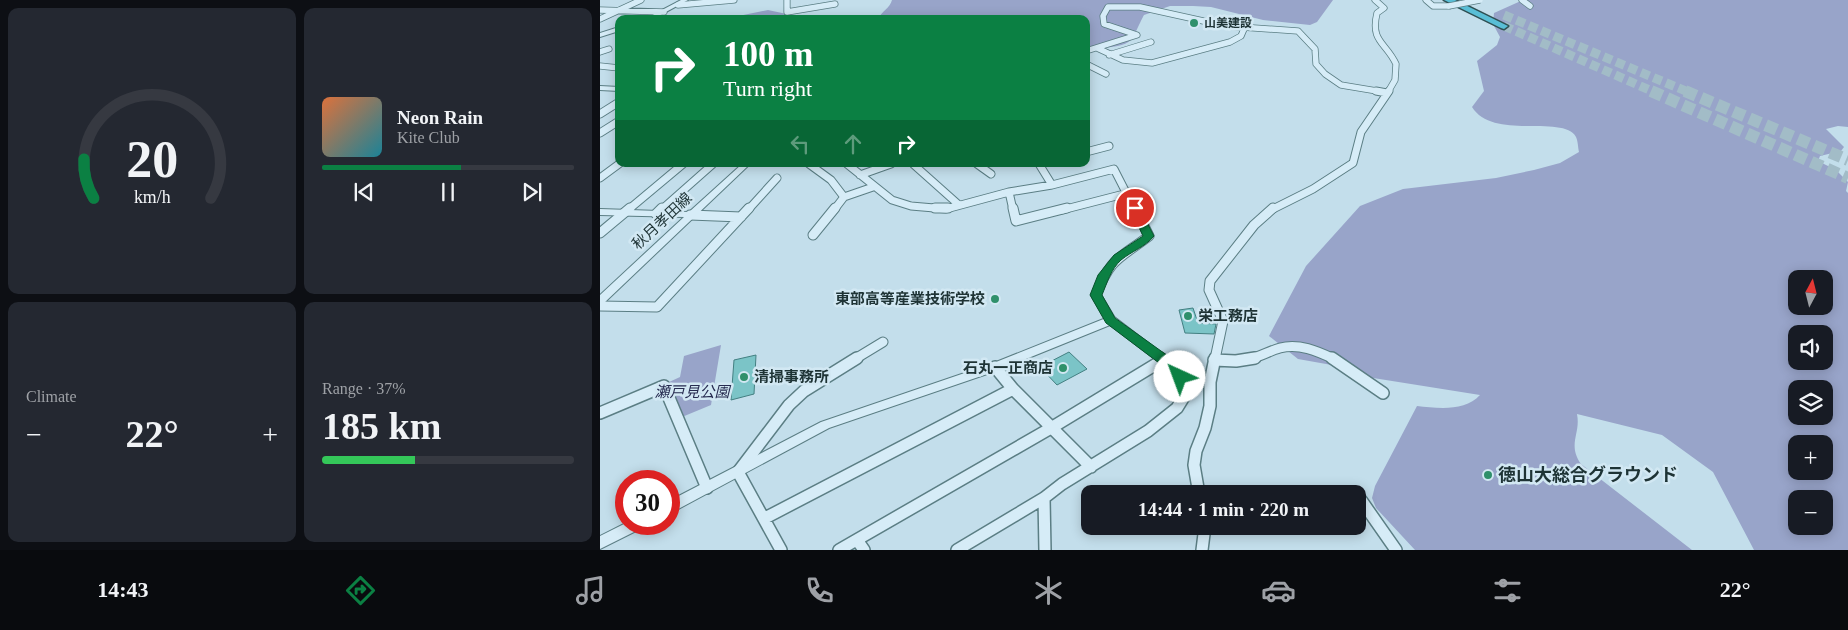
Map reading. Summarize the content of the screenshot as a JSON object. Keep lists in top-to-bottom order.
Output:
{
  "streets": {
    "street": ["秋月孝田線"]
  },
  "parks": ["瀬戸見公園"],
  "places": [
    "山美建設",
    "東部高等産業技術学校",
    "栄工務店",
    "石丸一正商店",
    "清掃事務所",
    "徳山大総合グラウンド"
  ],
  "north": "top",
  "page": {
    "turn": ["100 m", "Turn right"],
    "song": ["Neon Rain", "Kite Club"],
    "map_buttons": ["+", "−"],
    "tile": [
      "Climate",
      ["Range · 37%", "185 km"]
    ],
    "heat": ["−", "22°", "+"],
    "limit": "30",
    "trip": "14:44 · 1 min · 220 m",
    "tabs": ["14:43", "22°"],
    "gauge": ["20", "km/h"]
  }
}
